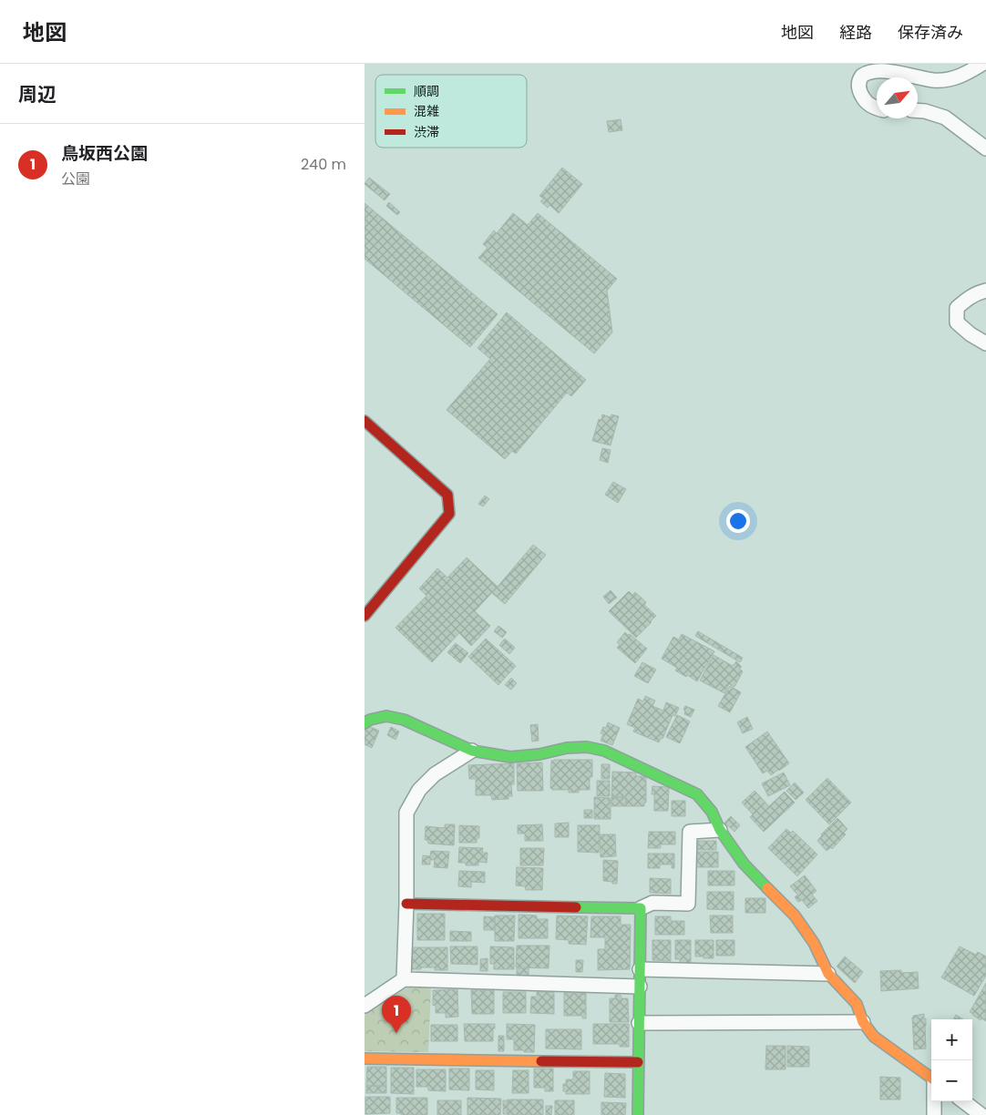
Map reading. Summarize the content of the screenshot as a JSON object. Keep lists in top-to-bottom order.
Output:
{
  "legend": ["順調", "混雑", "渋滞"],
  "north": "top right",
  "page": {
    "header": "地図",
    "nav": ["地図", "経路", "保存済み"],
    "heading": "周辺",
    "list": [
      {
        "mark": "1",
        "name": "鳥坂西公園",
        "note": "公園",
        "value": "240 m"
      }
    ],
    "pins": "1",
    "map_buttons": ["+", "−"]
  }
}
